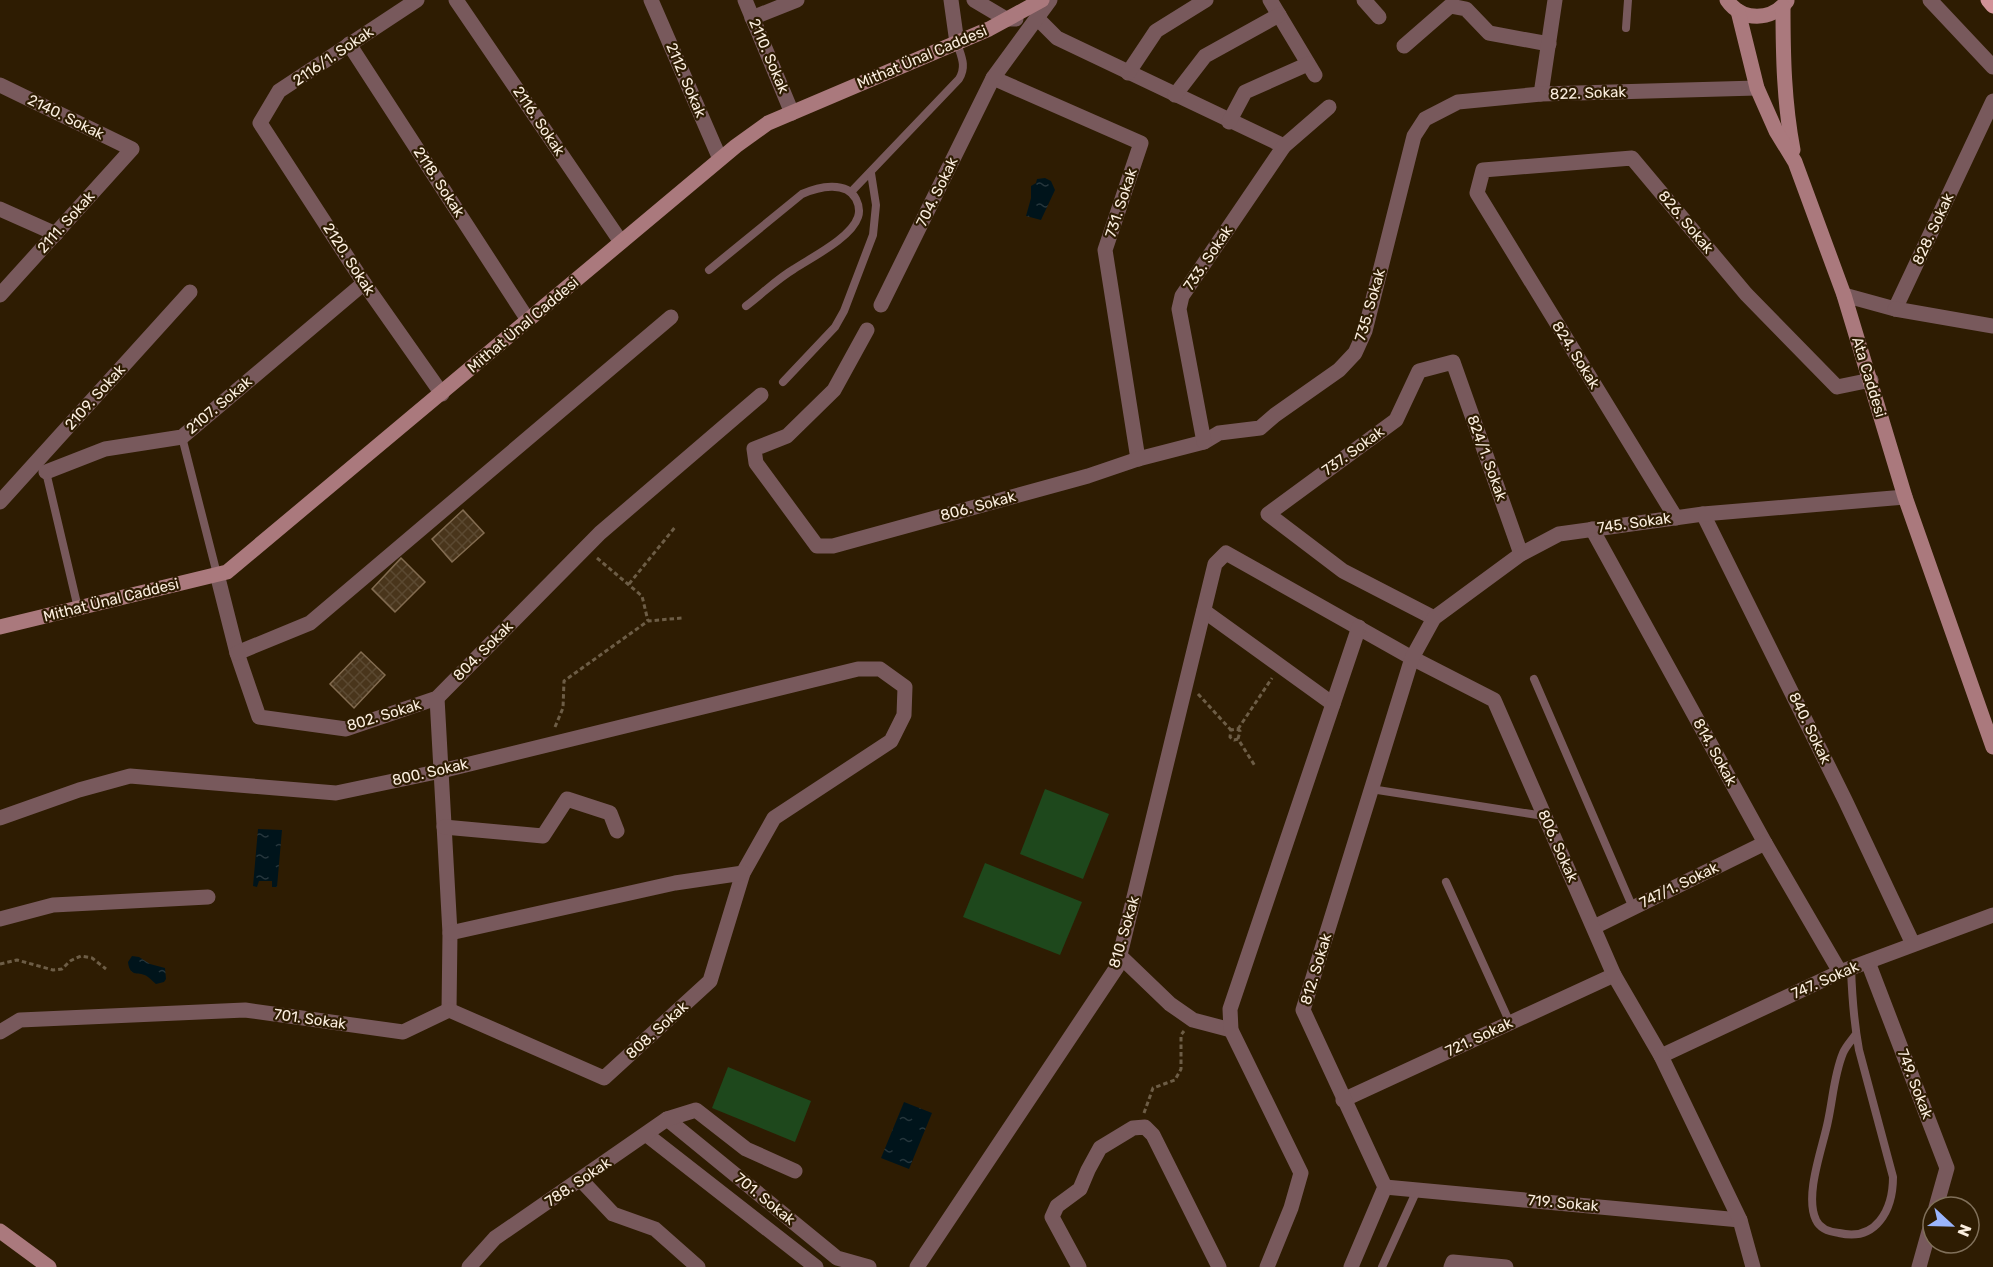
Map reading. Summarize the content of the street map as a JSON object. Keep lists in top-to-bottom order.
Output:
{
  "streets": {
    "main road": ["Mithat Ünal Caddesi", "Ata Caddesi"],
    "street": [
      "2116/1. Sokak",
      "2110. Sokak",
      "2112. Sokak",
      "822. Sokak",
      "2140. Sokak",
      "2116. Sokak",
      "2118. Sokak",
      "704. Sokak",
      "731. Sokak",
      "2111. Sokak",
      "826. Sokak",
      "828. Sokak",
      "733. Sokak",
      "2120. Sokak",
      "735. Sokak",
      "824. Sokak",
      "2109. Sokak",
      "2107. Sokak",
      "737. Sokak",
      "824/1. Sokak",
      "806. Sokak",
      "745. Sokak",
      "804. Sokak",
      "802. Sokak",
      "840. Sokak",
      "814. Sokak",
      "800. Sokak",
      "747/1. Sokak",
      "810. Sokak",
      "812. Sokak",
      "747. Sokak",
      "701. Sokak",
      "808. Sokak",
      "721. Sokak",
      "749. Sokak",
      "788. Sokak",
      "719. Sokak"
    ]
  },
  "crossings": [
    ["2116/1. Sokak", "2118. Sokak"],
    ["2116/1. Sokak", "2120. Sokak"],
    ["2110. Sokak", "Mithat Ünal Caddesi"],
    ["Mithat Ünal Caddesi", "2112. Sokak"],
    ["Mithat Ünal Caddesi", "2116. Sokak"],
    ["Mithat Ünal Caddesi", "2118. Sokak"],
    ["Mithat Ünal Caddesi", "2120. Sokak"],
    ["822. Sokak", "735. Sokak"],
    ["822. Sokak", "Ata Caddesi"],
    ["2140. Sokak", "2111. Sokak"],
    ["704. Sokak", "731. Sokak"],
    ["731. Sokak", "735. Sokak"],
    ["731. Sokak", "806. Sokak"],
    ["826. Sokak", "824. Sokak"],
    ["826. Sokak", "Ata Caddesi"],
    ["733. Sokak", "735. Sokak"],
    ["2120. Sokak", "2107. Sokak"],
    ["735. Sokak", "806. Sokak"],
    ["824. Sokak", "745. Sokak"],
    ["Ata Caddesi", "745. Sokak"],
    ["737. Sokak", "824/1. Sokak"],
    ["737. Sokak", "745. Sokak"],
    ["824/1. Sokak", "745. Sokak"],
    ["806. Sokak", "745. Sokak"],
    ["806. Sokak", "747/1. Sokak"],
    ["806. Sokak", "810. Sokak"],
    ["806. Sokak", "812. Sokak"],
    ["806. Sokak", "747. Sokak"],
    ["806. Sokak", "721. Sokak"],
    ["806. Sokak", "719. Sokak"],
    ["745. Sokak", "840. Sokak"],
    ["745. Sokak", "814. Sokak"],
    ["745. Sokak", "812. Sokak"],
    ["804. Sokak", "802. Sokak"],
    ["840. Sokak", "747. Sokak"],
    ["814. Sokak", "747/1. Sokak"],
    ["814. Sokak", "747. Sokak"],
    ["800. Sokak", "808. Sokak"],
    ["812. Sokak", "721. Sokak"],
    ["812. Sokak", "719. Sokak"],
    ["747. Sokak", "749. Sokak"],
    ["701. Sokak", "808. Sokak"],
    ["701. Sokak", "788. Sokak"]
  ],
  "north": "right"
}
